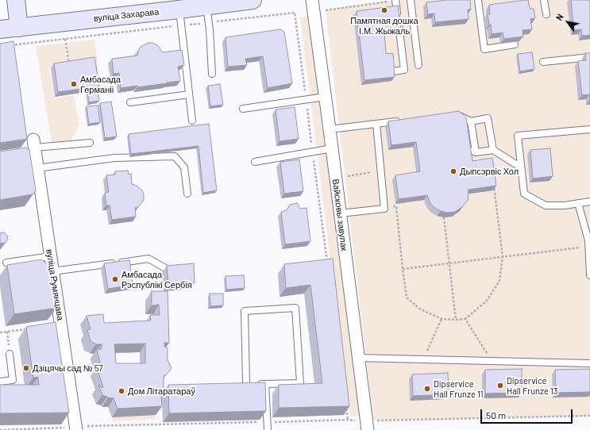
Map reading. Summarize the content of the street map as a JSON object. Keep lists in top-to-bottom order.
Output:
{
  "streets": {
    "main road": ["вуліца Захарава"],
    "street": ["Вайсковы завулак", "вуліца Румянцава"]
  },
  "places": [
    "Памятная дошка І.М. Жыжаль",
    "Амбасада Германіі",
    "Дыпсэрвіс Хол",
    "Амбасада Рэспублікі Сербія",
    "Дзіцячы сад № 57",
    "Dipservice Hall Frunze 13",
    "Dipservice Hall Frunze 11",
    "Дом Літаратараў"
  ],
  "scale_bar": "50 m",
  "north": "top left"
}
